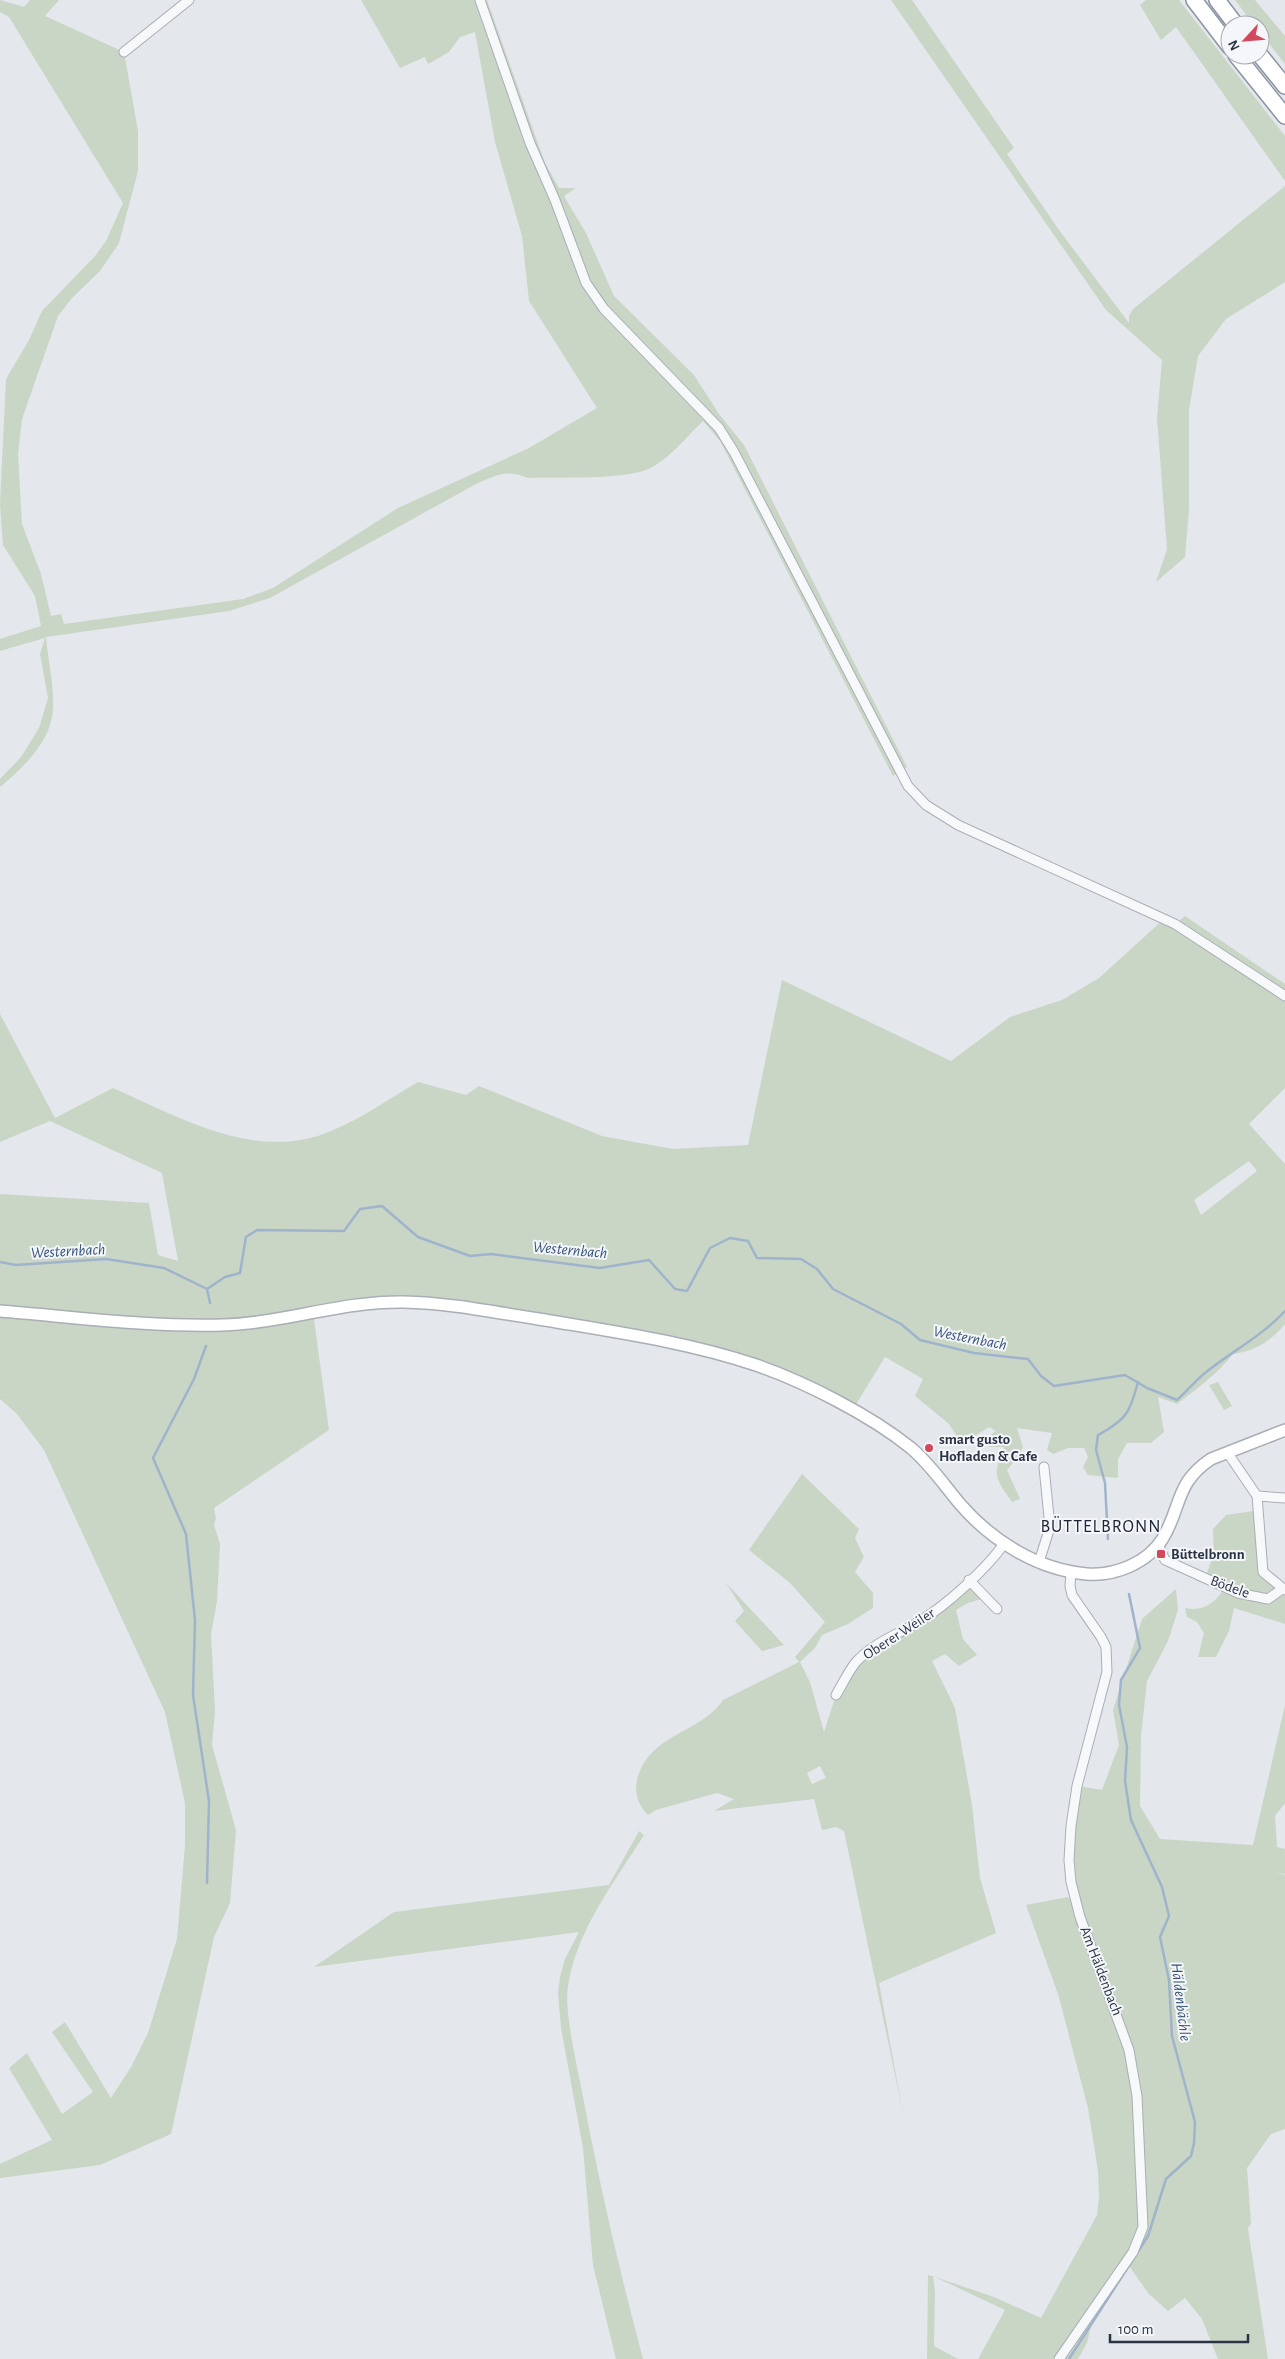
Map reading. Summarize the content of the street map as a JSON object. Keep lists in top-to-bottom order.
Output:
{
  "streets": {
    "street": ["Bödele", "Oberer Weiler", "Am Häldenbach"]
  },
  "districts": ["BÜTTELBRONN"],
  "water": ["Westernbach", "Häldenbächle"],
  "places": {
    "other": ["smart gusto Hofladen & Cafe"],
    "transit": ["Büttelbronn"]
  },
  "scale_bar": "100 m",
  "north": "bottom left"
}
